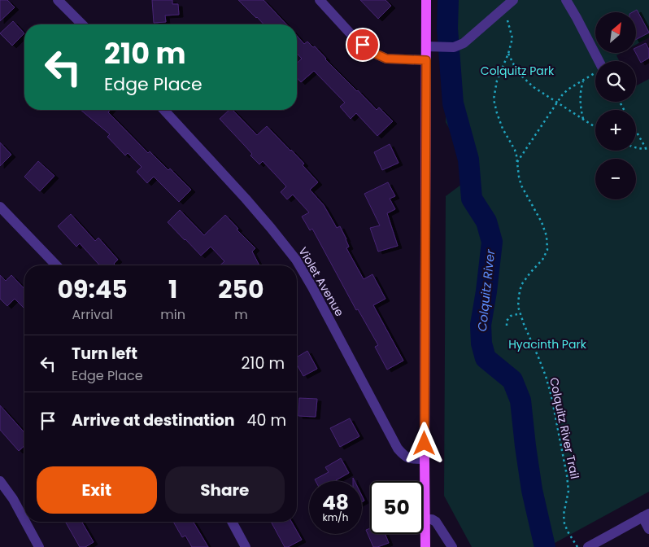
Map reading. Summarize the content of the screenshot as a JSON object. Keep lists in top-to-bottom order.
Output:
{
  "streets": {
    "street": ["Violet Avenue"],
    "path": ["Colquitz River Trail"]
  },
  "water": ["Colquitz River"],
  "parks": ["Colquitz Park", "Hyacinth Park"],
  "north": "top right",
  "page": {
    "map_buttons": ["+", "−"],
    "turn": ["210 m", "Edge Place"],
    "eta": [
      "09:45",
      "Arrival",
      "1",
      "min",
      "250",
      "m"
    ],
    "list": [
      {
        "name": "Turn left",
        "note": "Edge Place",
        "value": "210 m"
      },
      {
        "name": "Arrive at destination",
        "value": "40 m"
      }
    ],
    "buttons": ["Exit", "Share"],
    "speed": "48 km/h",
    "limit": "50"
  }
}
